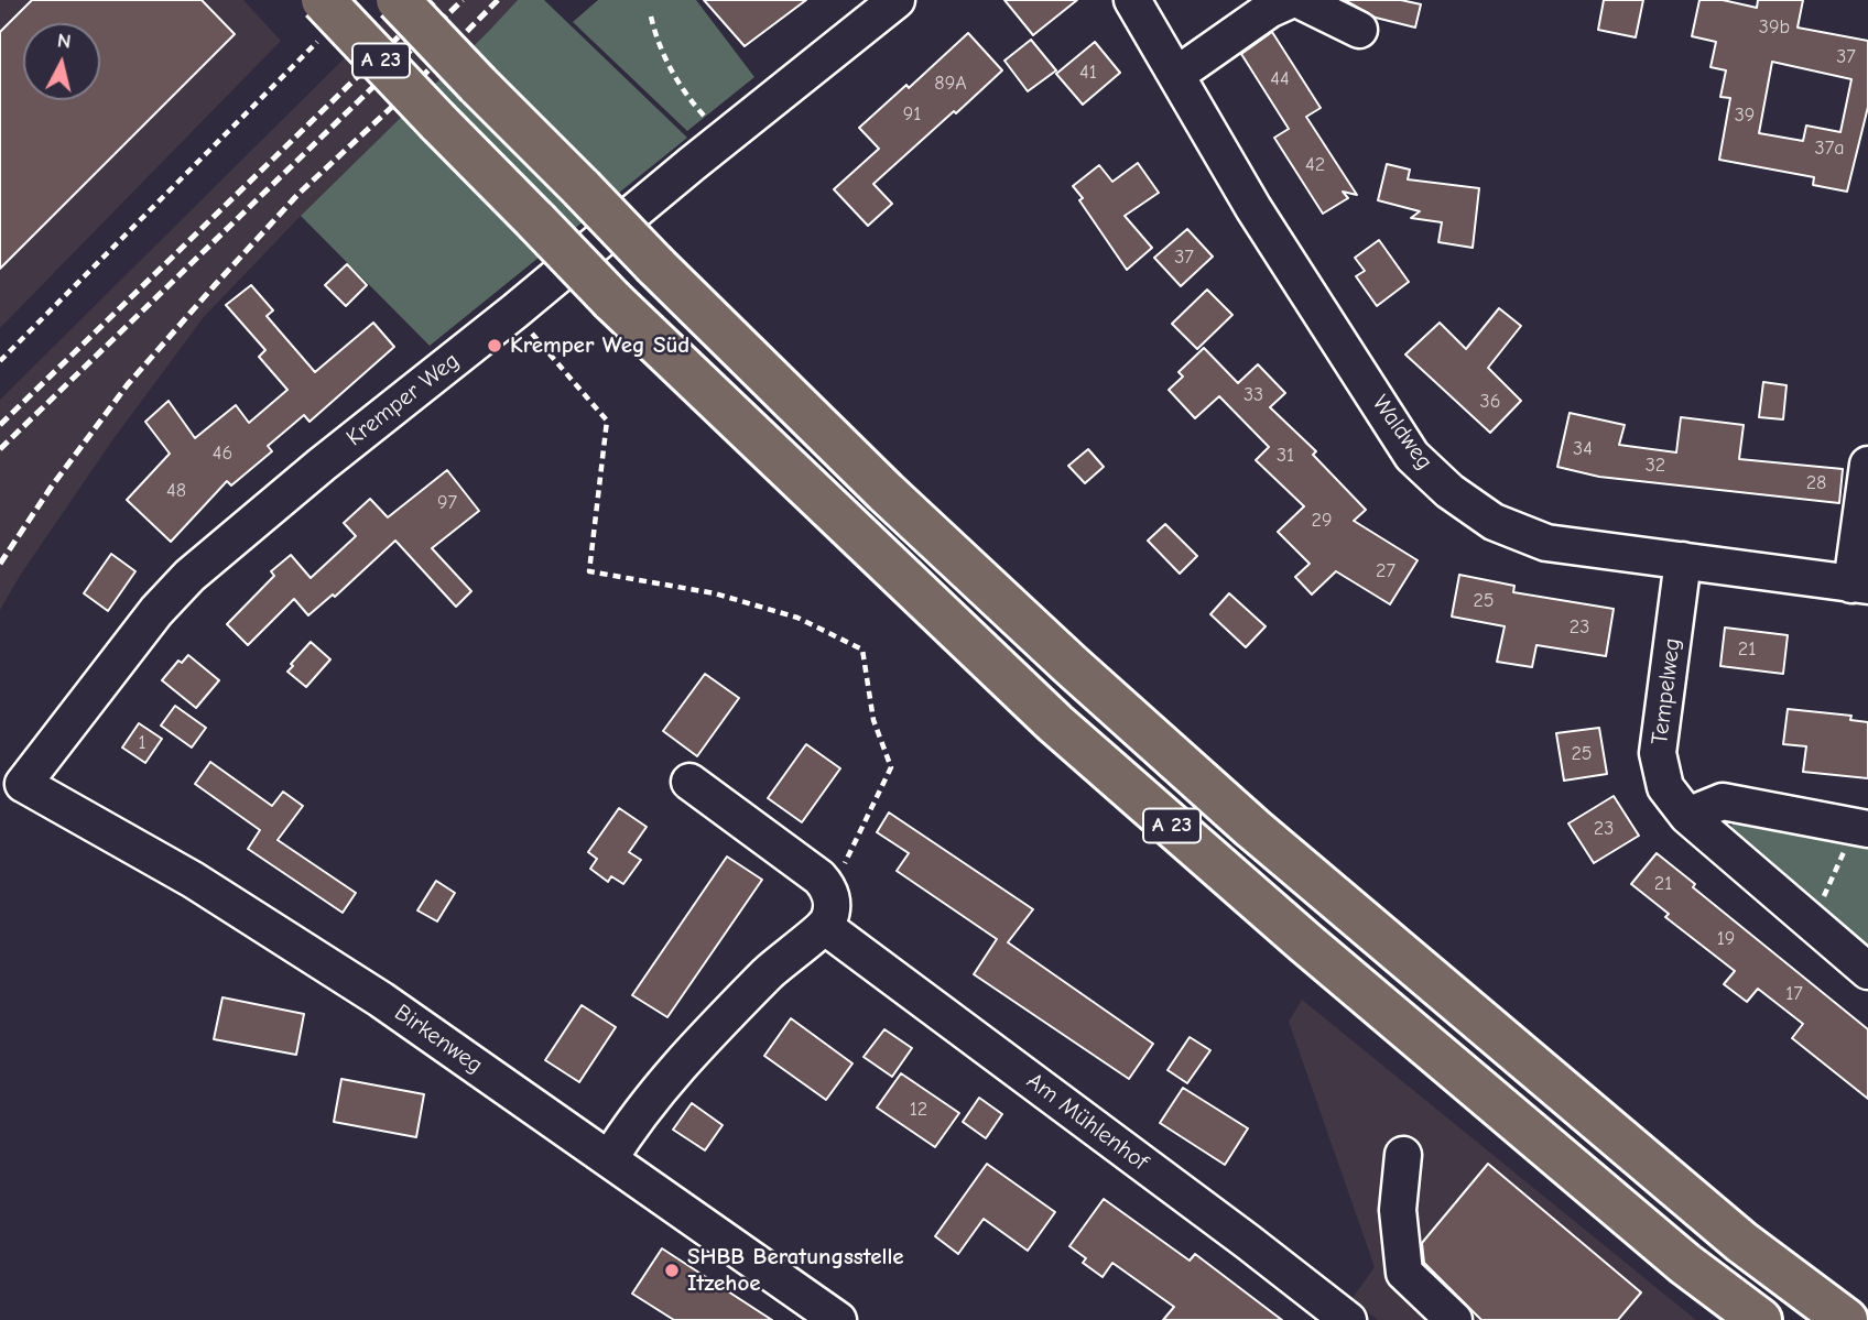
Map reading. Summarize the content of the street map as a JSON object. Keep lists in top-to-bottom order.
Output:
{
  "streets": {
    "highway": ["A 23"],
    "street": [
      "Kremper Weg",
      "Waldweg",
      "Tempelweg",
      "Birkenweg",
      "Am Mühlenhof"
    ]
  },
  "crossings": [
    ["Kremper Weg", "Birkenweg"],
    ["Waldweg", "Tempelweg"]
  ],
  "places": ["Kremper Weg Süd", "SHBB Beratungsstelle Itzehoe"],
  "house_numbers": [
    "39b",
    "37",
    "41",
    "44",
    "89A",
    "91",
    "39",
    "37a",
    "42",
    "37",
    "33",
    "36",
    "34",
    "46",
    "31",
    "32",
    "28",
    "48",
    "97",
    "29",
    "27",
    "25",
    "23",
    "21",
    "1",
    "25",
    "23",
    "21",
    "19",
    "17",
    "12"
  ],
  "north": "top"
}
